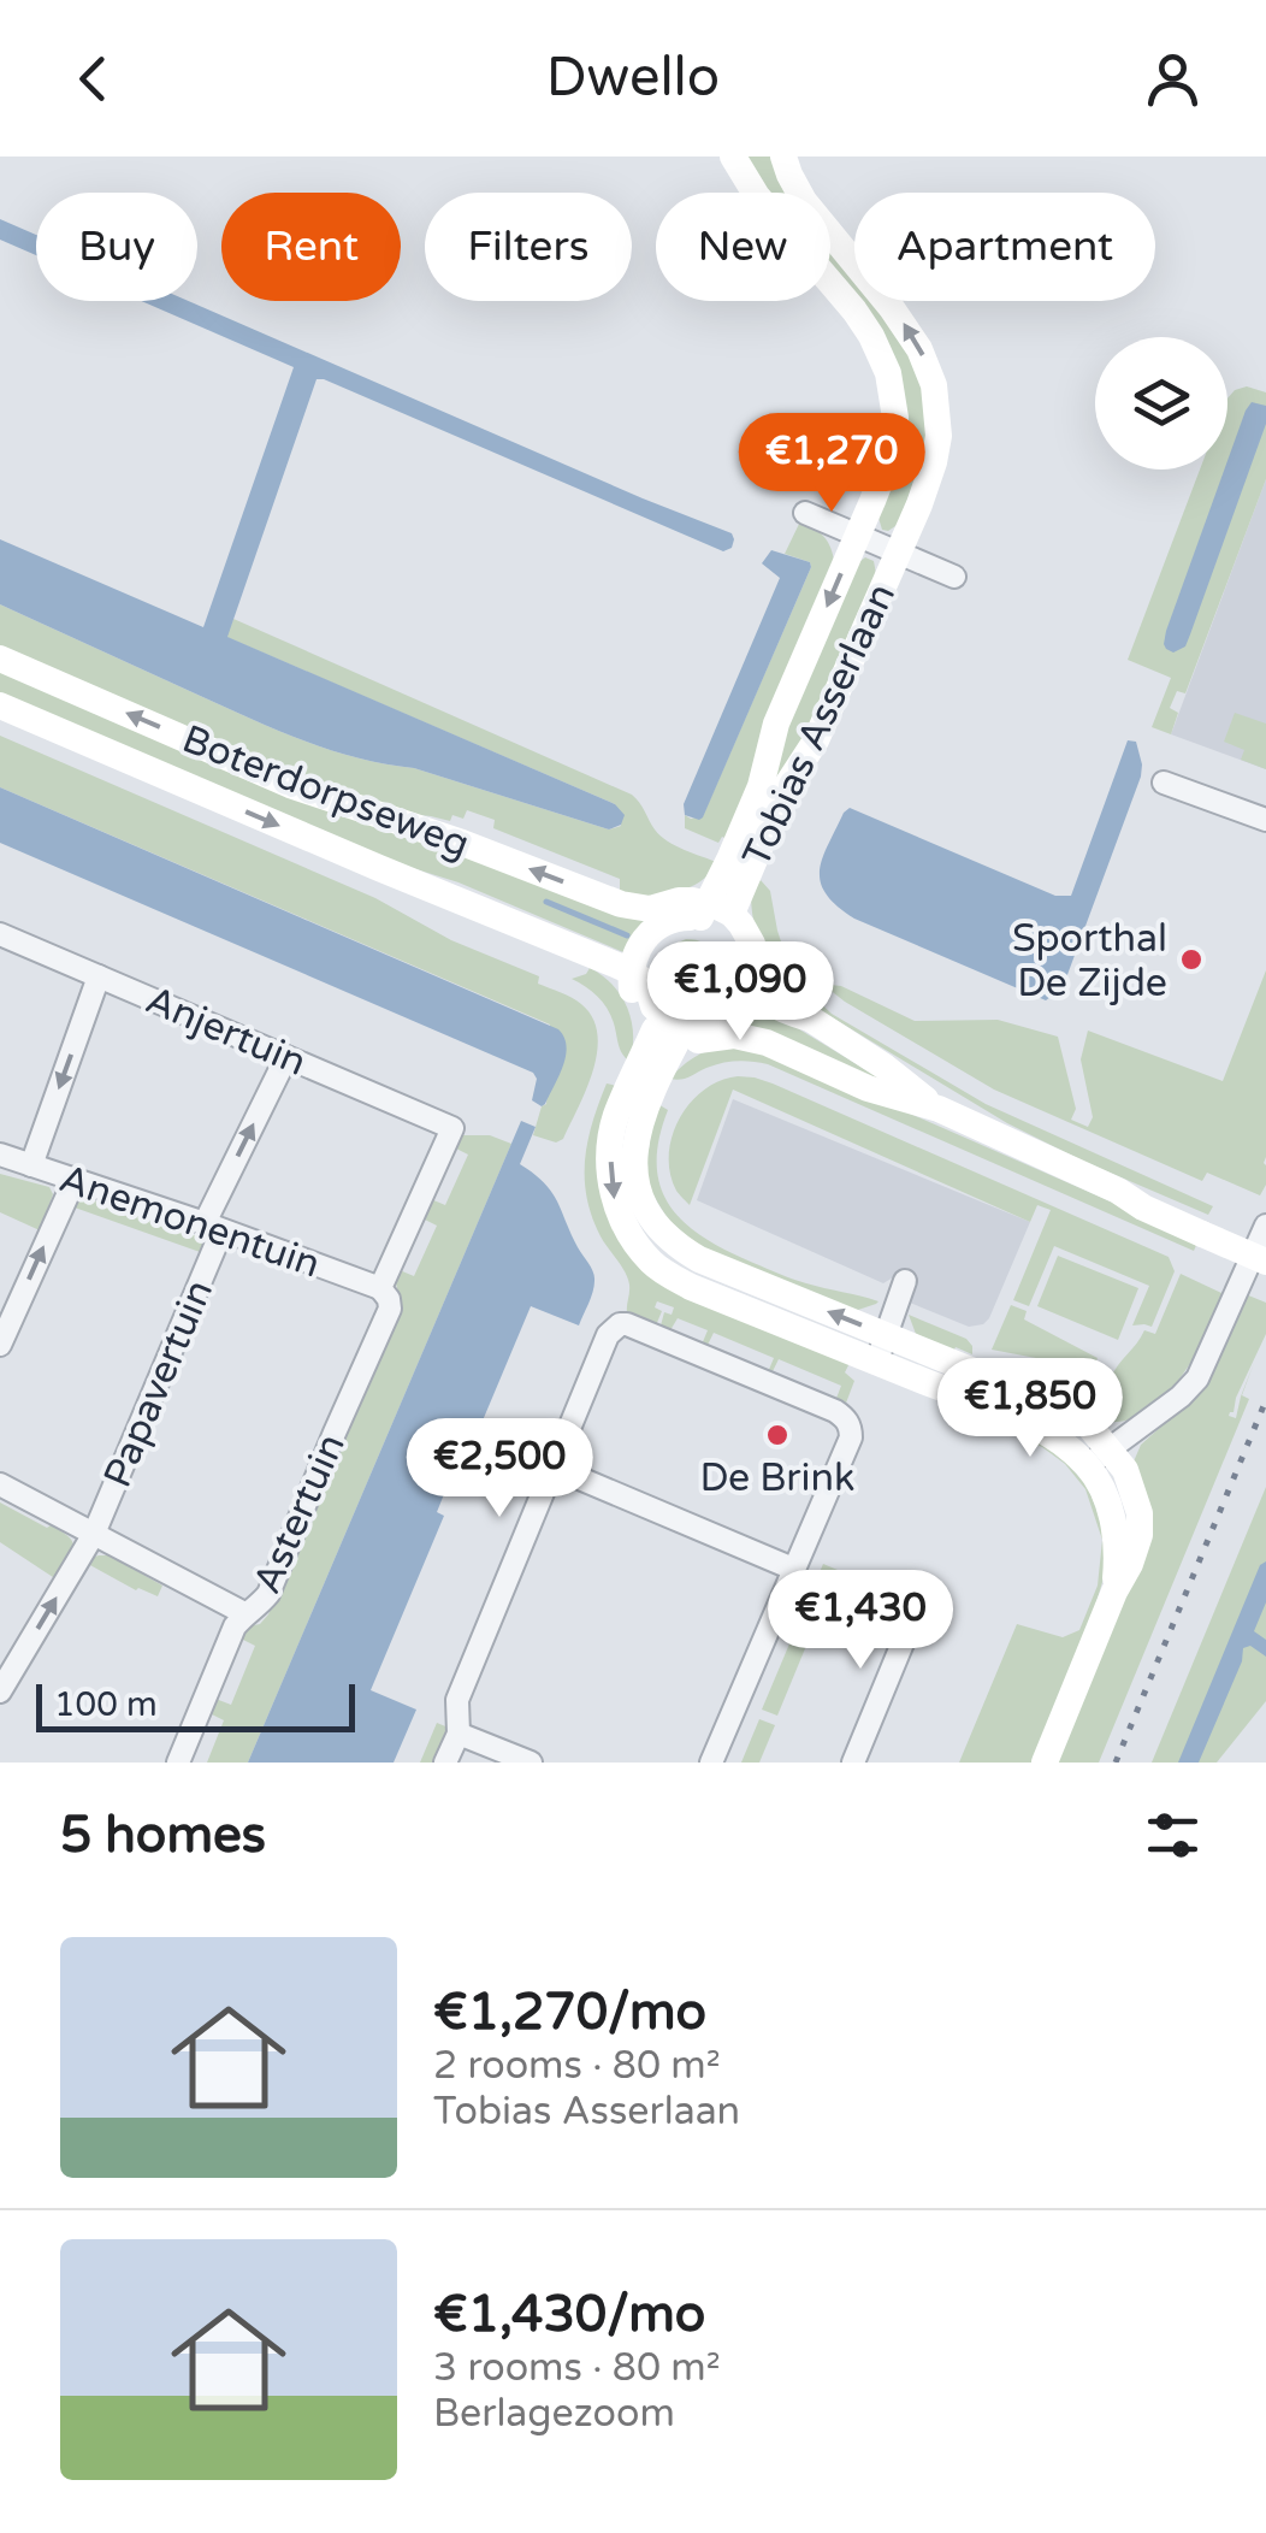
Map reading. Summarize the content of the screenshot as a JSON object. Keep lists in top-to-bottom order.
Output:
{
  "streets": {
    "main road": ["Tobias Asserlaan", "Boterdorpseweg"],
    "street": [
      "Anjertuin",
      "Anemonentuin",
      "Papavertuin",
      "Astertuin"
    ]
  },
  "crossings": [
    ["Tobias Asserlaan", "Boterdorpseweg"],
    ["Anjertuin", "Papavertuin"],
    ["Anjertuin", "Astertuin"],
    ["Anemonentuin", "Papavertuin"],
    ["Anemonentuin", "Astertuin"]
  ],
  "one_way": ["Papavertuin"],
  "places": ["Sporthal De Zijde", "De Brink"],
  "scale_bar": "100 m",
  "page": {
    "header": "Dwello",
    "chip": [
      "Buy",
      "Rent",
      "Filters",
      "New",
      "Apartment"
    ],
    "price": [
      "€1,270",
      "€1,090",
      "€1,850",
      "€2,500",
      "€1,430"
    ],
    "scale": "100 m",
    "heading": "5 homes",
    "list": [
      {
        "name": "€1,270/mo",
        "note": "2 rooms · 80 m² · Tobias Asserlaan"
      },
      {
        "name": "€1,430/mo",
        "note": "3 rooms · 80 m² · Berlagezoom"
      }
    ]
  }
}
